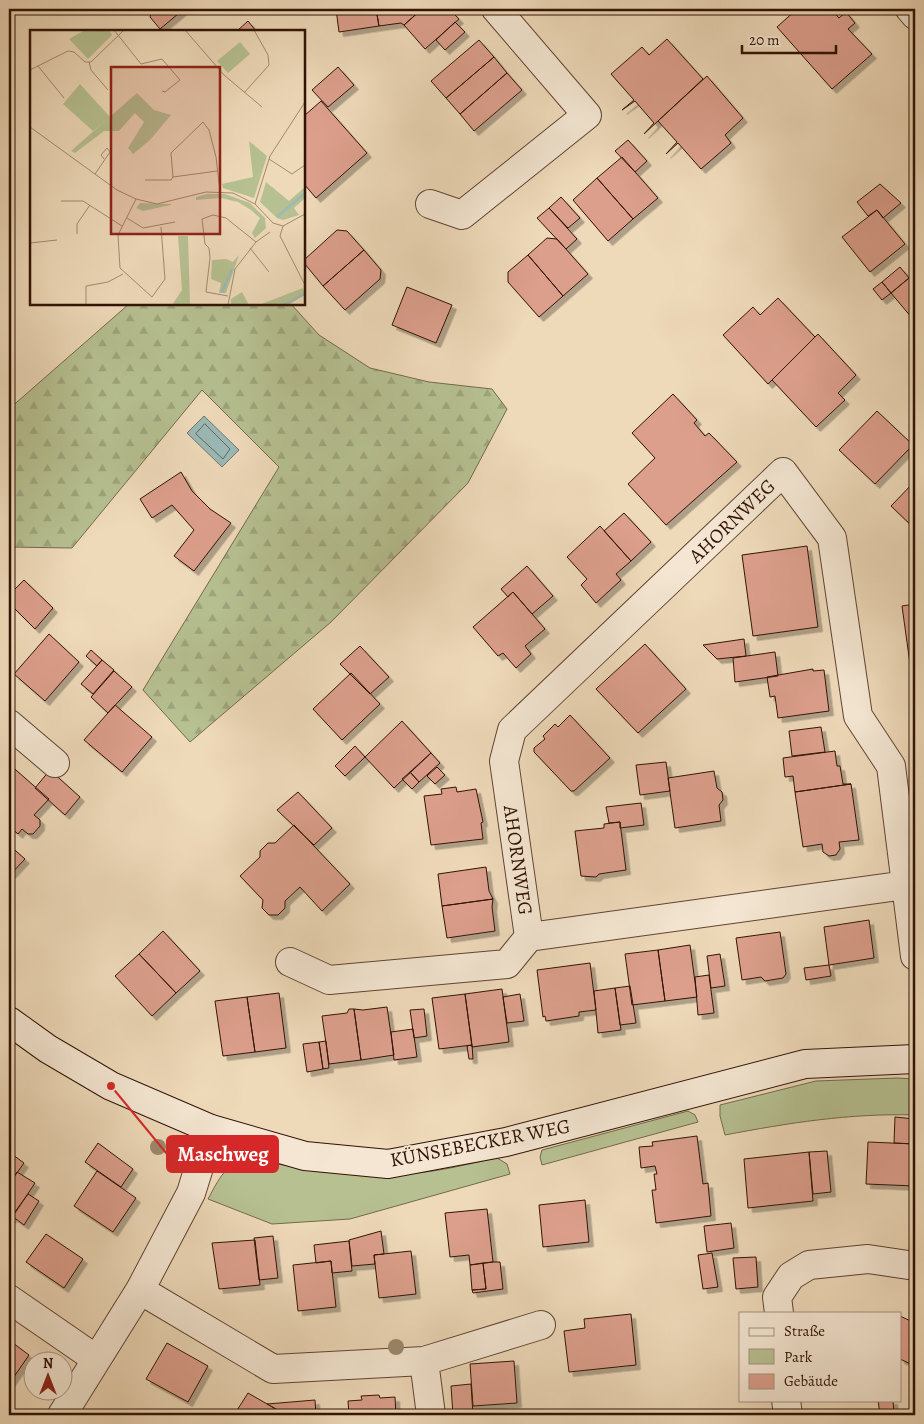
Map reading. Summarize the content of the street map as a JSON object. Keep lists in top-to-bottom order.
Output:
{
  "streets": {
    "street": ["AHORNWEG", "KÜNSEBECKER WEG"]
  },
  "places": ["Maschweg"],
  "legend": ["Straße", "Park", "Gebäude"],
  "scale_bar": "20 m",
  "north": "top"
}
